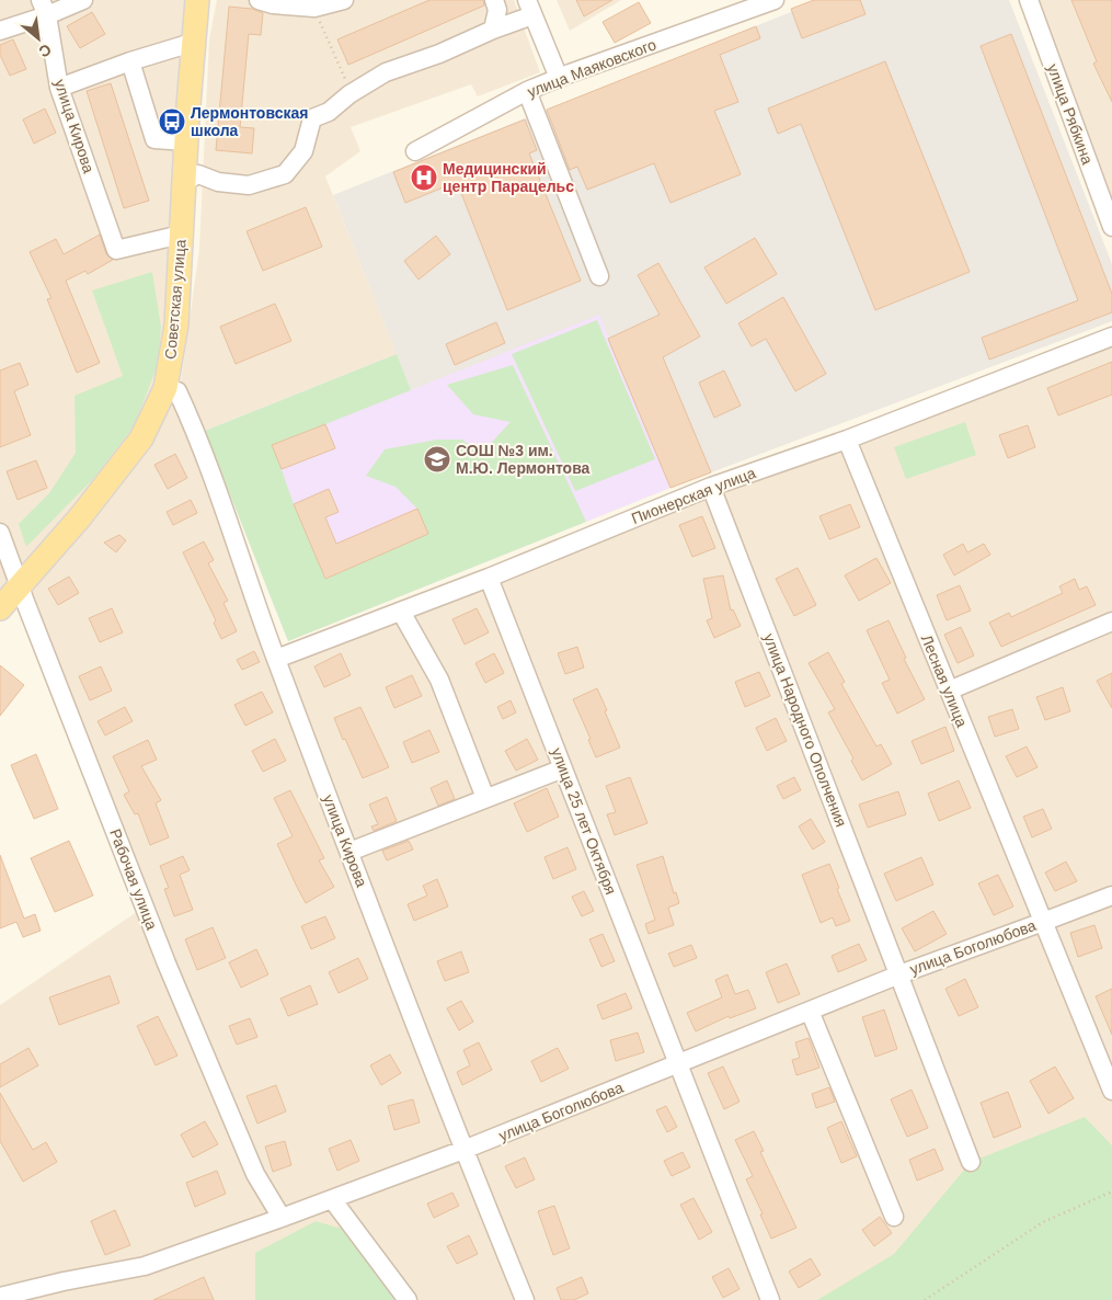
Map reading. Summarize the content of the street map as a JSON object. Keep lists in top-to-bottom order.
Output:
{
  "streets": {
    "main road": ["Советская улица"],
    "street": [
      "улица Маяковского",
      "улица Рябкина",
      "улица Кирова",
      "Пионерская улица",
      "Лесная улица",
      "улица Народного Ополчения",
      "улица 25 лет Октября",
      "Рабочая улица",
      "улица Боголюбова"
    ]
  },
  "crossings": [
    ["улица Кирова", "Советская улица"],
    ["улица Кирова", "Пионерская улица"],
    ["улица Кирова", "улица Боголюбова"],
    ["Советская улица", "Рабочая улица"],
    ["Пионерская улица", "Лесная улица"],
    ["Пионерская улица", "улица Народного Ополчения"],
    ["Пионерская улица", "улица 25 лет Октября"],
    ["Лесная улица", "улица Боголюбова"],
    ["улица Народного Ополчения", "улица Боголюбова"],
    ["улица 25 лет Октября", "улица Боголюбова"],
    ["Рабочая улица", "улица Боголюбова"]
  ],
  "places": {
    "bus stop": ["Лермонтовская школа"],
    "hospital": ["Медицинский центр Парацельс"],
    "school or university": ["СОШ №3 им. М.Ю. Лермонтова"]
  },
  "north": "bottom right"
}
